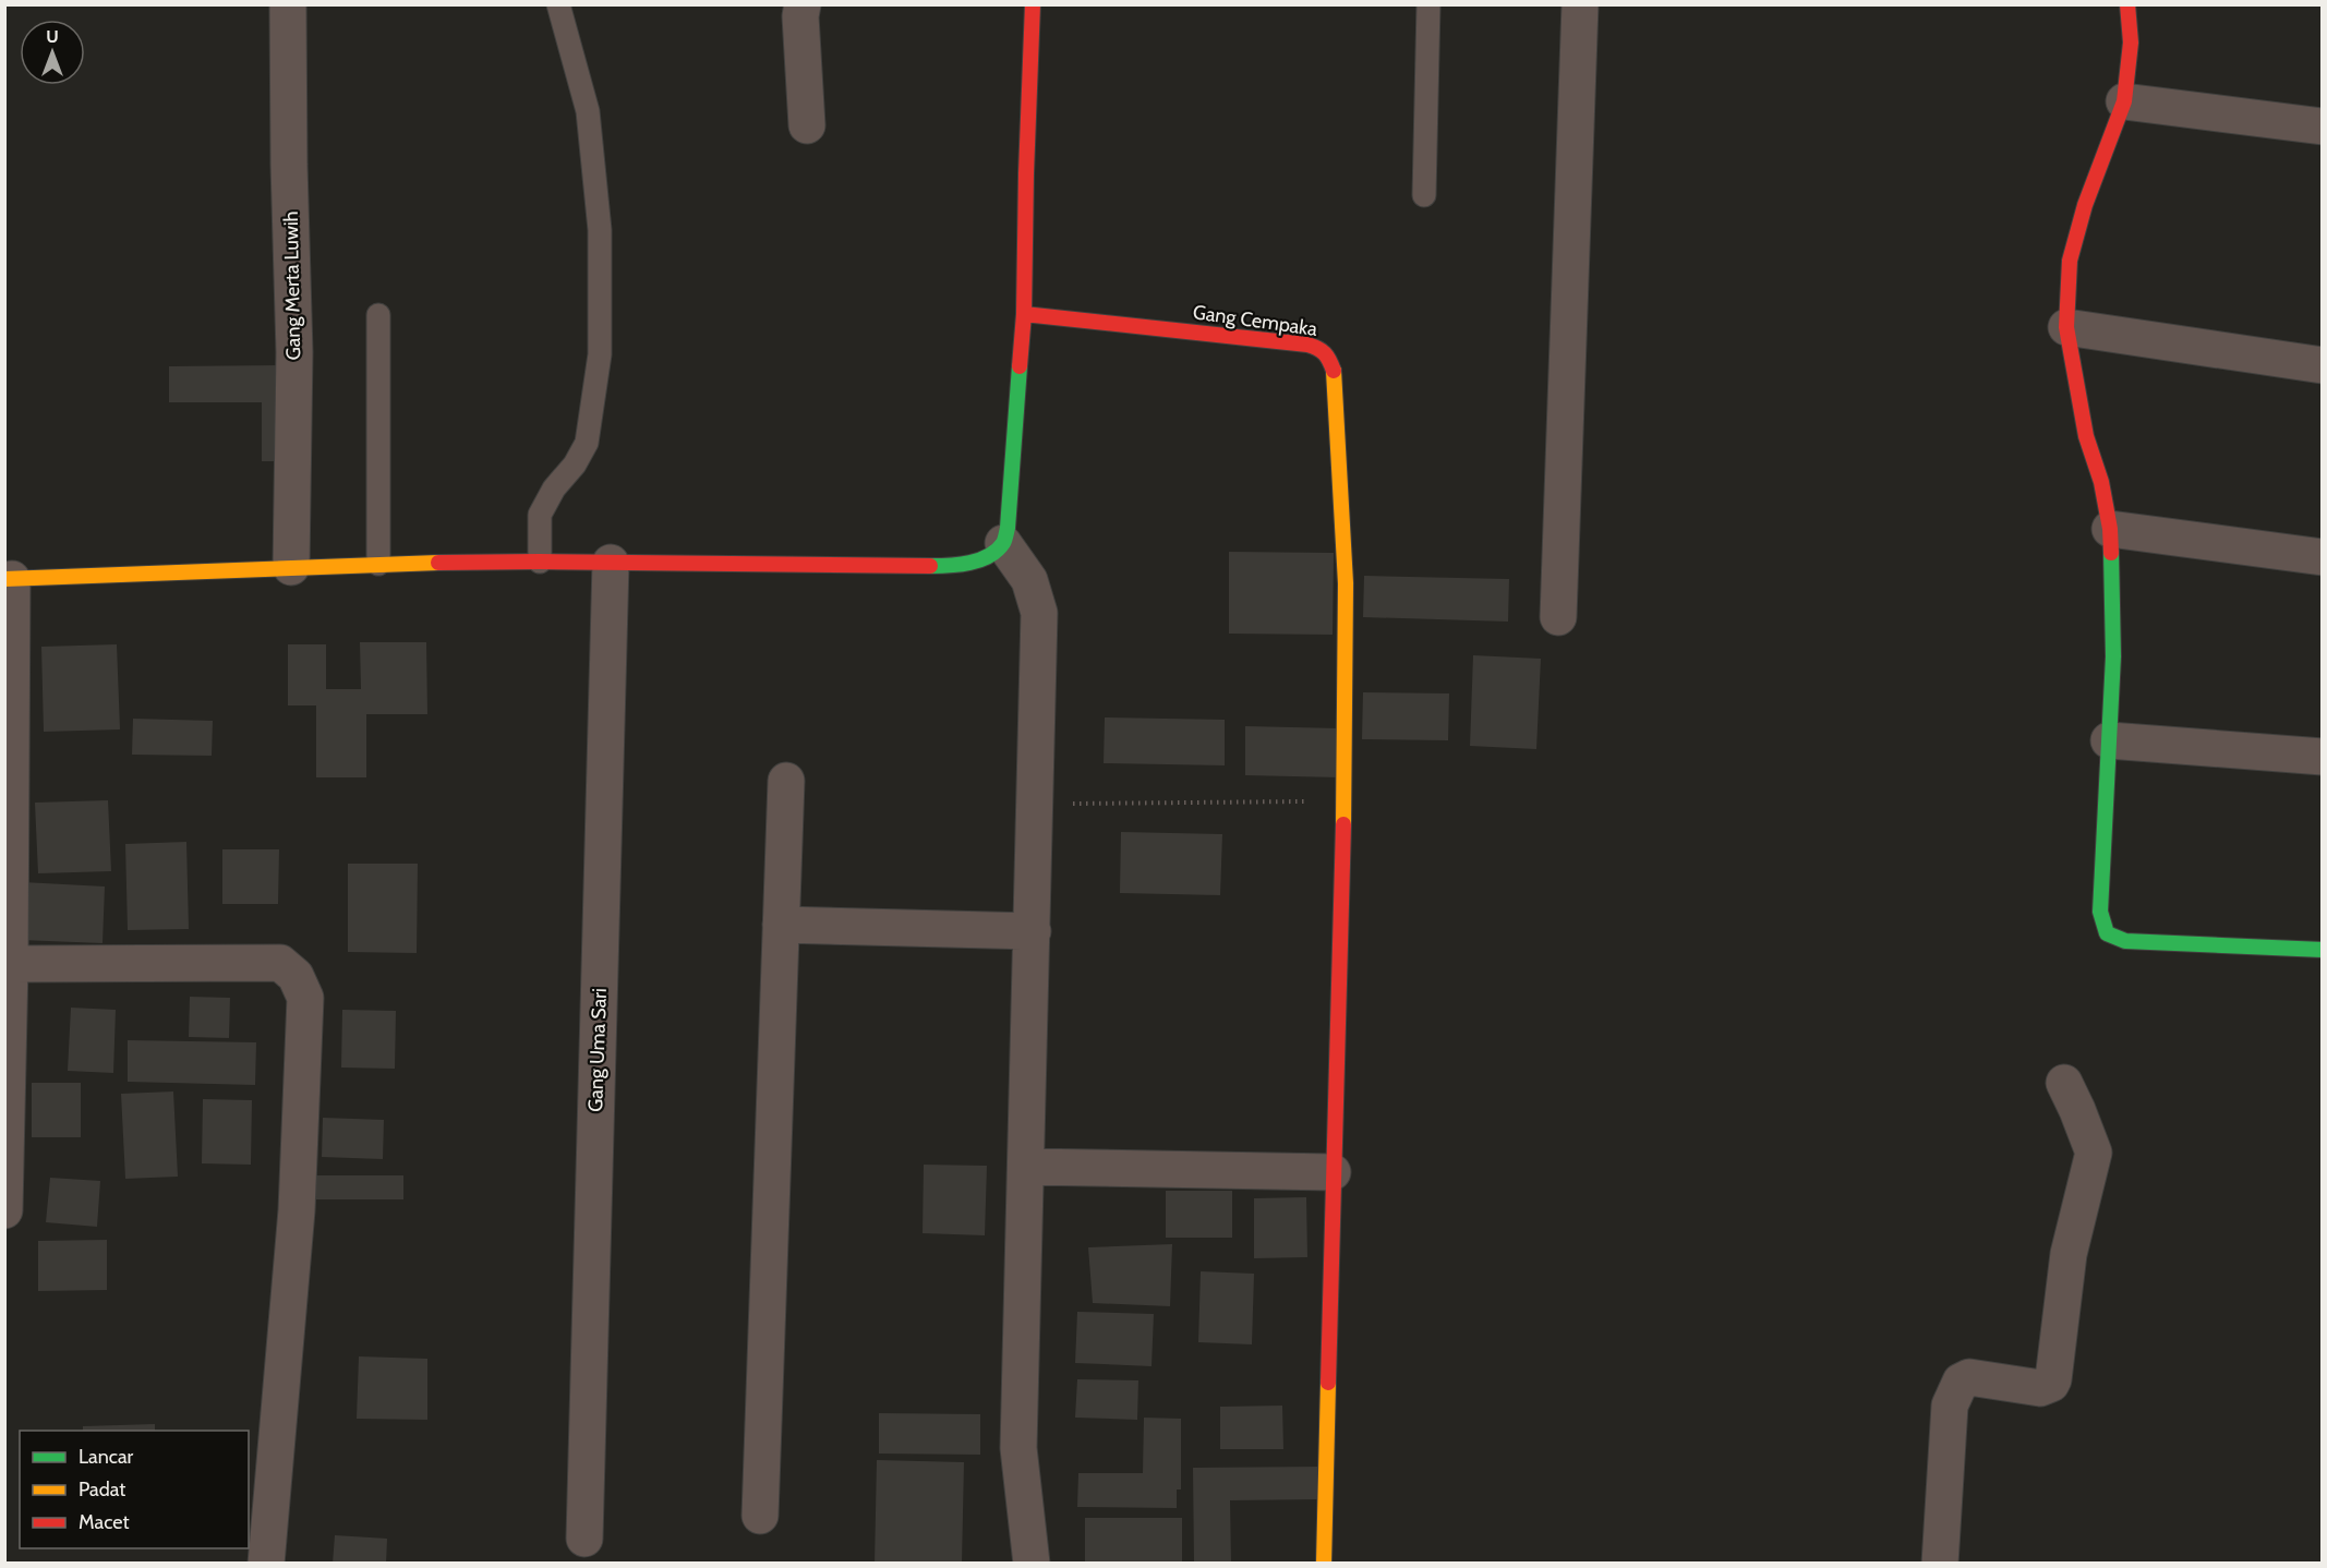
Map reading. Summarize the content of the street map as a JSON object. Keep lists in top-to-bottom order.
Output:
{
  "streets": {
    "street": ["Gang Merta Luwih", "Gang Cempaka", "Gang Uma Sari"]
  },
  "legend": ["Lancar", "Padat", "Macet"],
  "north": "top"
}
